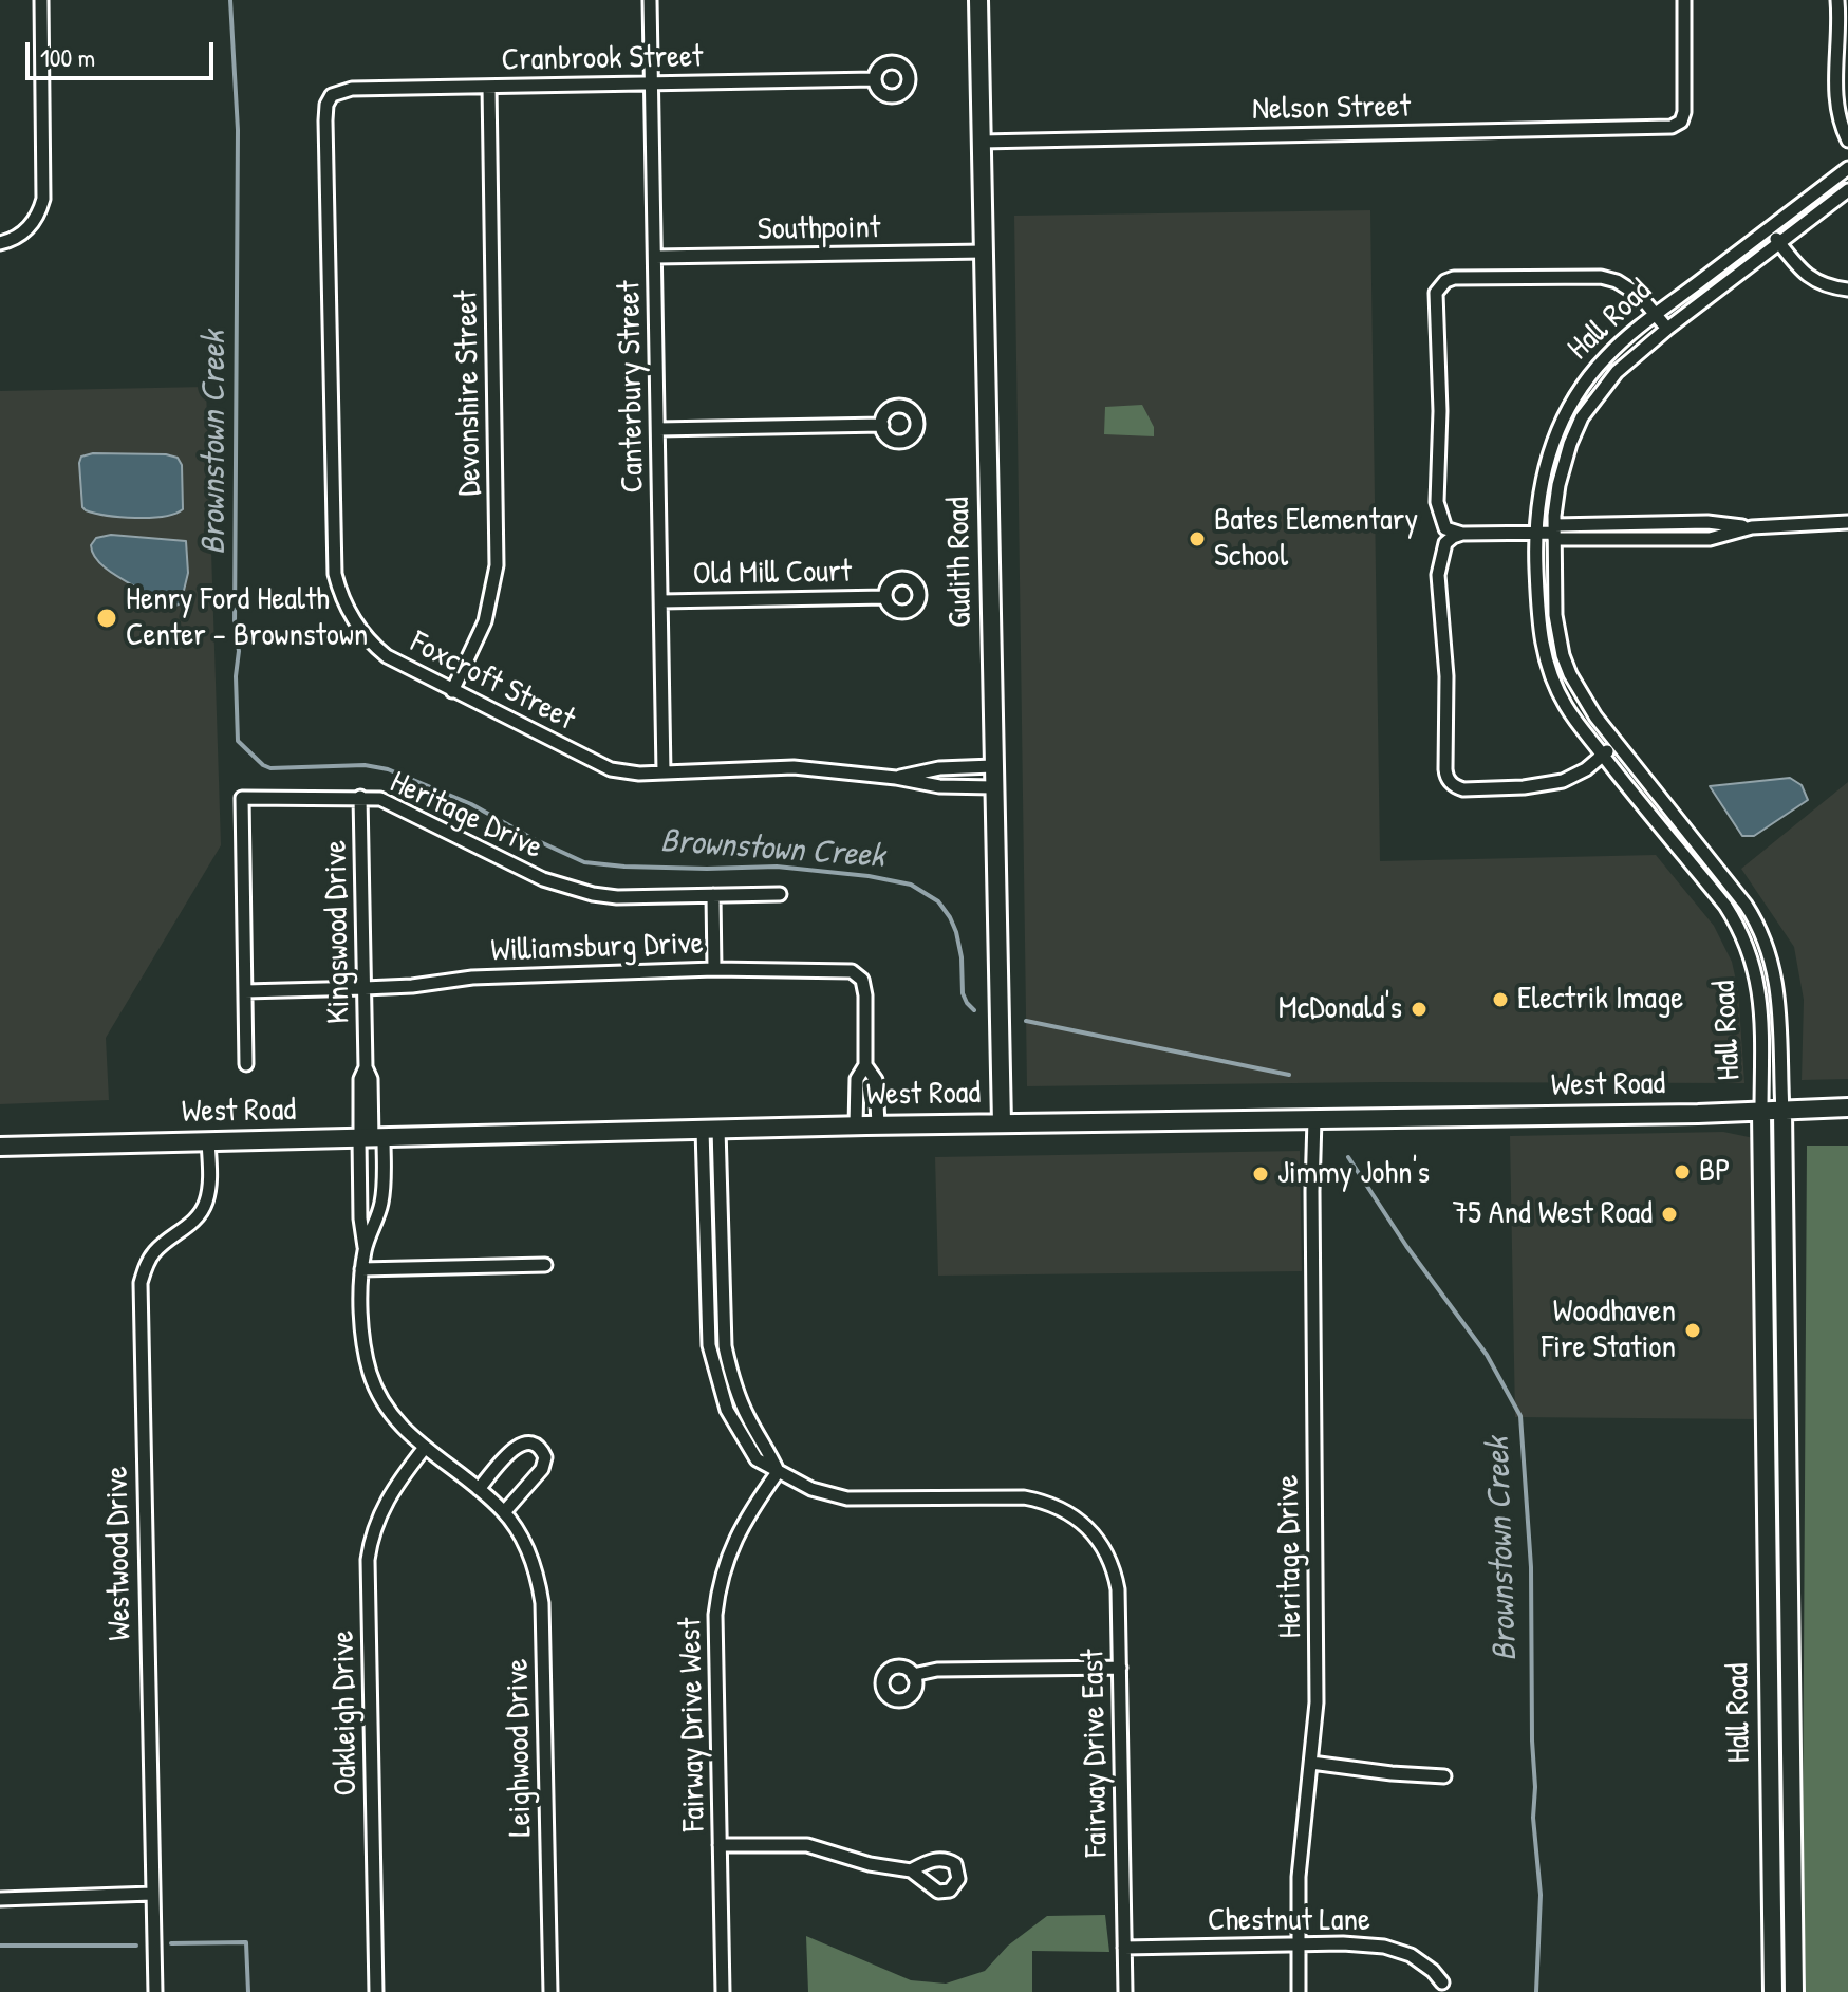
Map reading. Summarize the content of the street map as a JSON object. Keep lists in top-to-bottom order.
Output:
{
  "streets": {
    "street": [
      "Cranbrook Street",
      "Nelson Street",
      "Southpoint",
      "Hall Road",
      "Canterbury Street",
      "Devonshire Street",
      "Gudith Road",
      "Old Mill Court",
      "Foxcroft Street",
      "Heritage Drive",
      "Kingswood Drive",
      "Williamsburg Drive",
      "West Road",
      "Westwood Drive",
      "Oakleigh Drive",
      "Fairway Drive West",
      "Leighwood Drive",
      "Fairway Drive East",
      "Chestnut Lane"
    ]
  },
  "crossings": [
    ["Cranbrook Street", "Canterbury Street"],
    ["Cranbrook Street", "Devonshire Street"],
    ["Cranbrook Street", "Foxcroft Street"],
    ["Nelson Street", "Gudith Road"],
    ["Southpoint", "Canterbury Street"],
    ["Southpoint", "Gudith Road"],
    ["Hall Road", "West Road"],
    ["Canterbury Street", "Old Mill Court"],
    ["Canterbury Street", "Foxcroft Street"],
    ["Devonshire Street", "Foxcroft Street"],
    ["Gudith Road", "Foxcroft Street"],
    ["Gudith Road", "West Road"],
    ["Heritage Drive", "Kingswood Drive"],
    ["Heritage Drive", "Williamsburg Drive"],
    ["Heritage Drive", "West Road"],
    ["Heritage Drive", "Chestnut Lane"],
    ["Kingswood Drive", "Williamsburg Drive"],
    ["Kingswood Drive", "West Road"],
    ["Kingswood Drive", "Leighwood Drive"],
    ["Williamsburg Drive", "West Road"],
    ["West Road", "Westwood Drive"],
    ["West Road", "Leighwood Drive"],
    ["Oakleigh Drive", "Leighwood Drive"],
    ["Fairway Drive West", "Fairway Drive East"],
    ["Fairway Drive East", "Chestnut Lane"]
  ],
  "water": ["Brownstown Creek"],
  "places": [
    "Bates Elementary School",
    "Henry Ford Health Center - Brownstown",
    "Electrik Image",
    "McDonald's",
    "BP",
    "Jimmy John's",
    "75 And West Road",
    "Woodhaven Fire Station"
  ],
  "scale_bar": "100 m"
}
